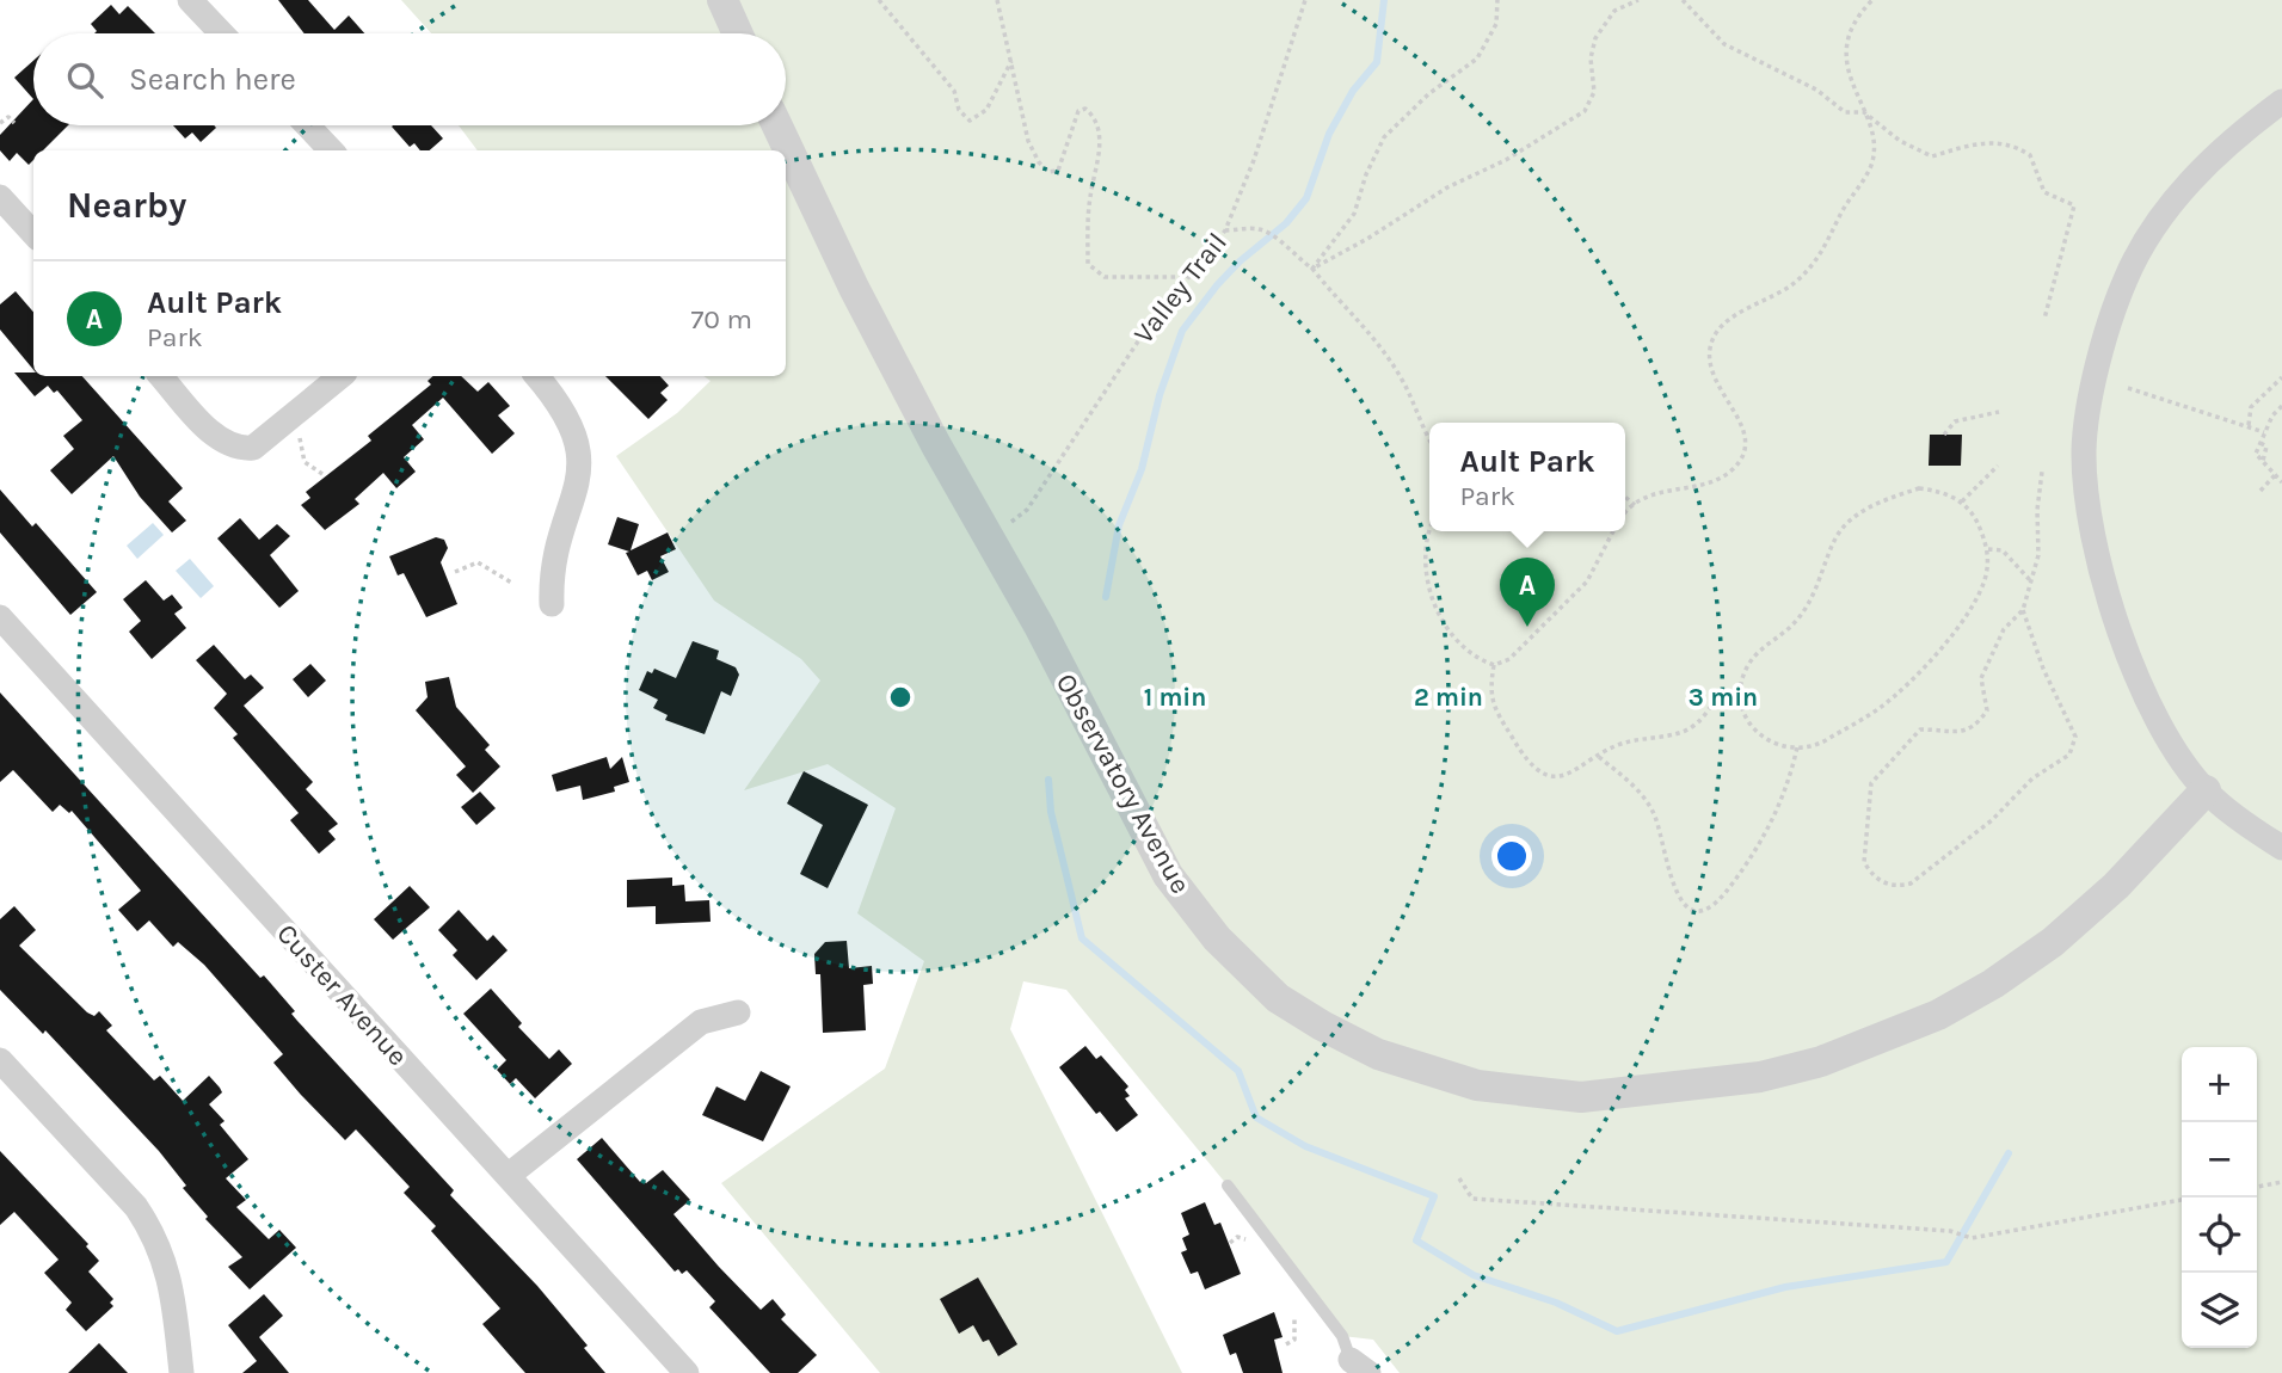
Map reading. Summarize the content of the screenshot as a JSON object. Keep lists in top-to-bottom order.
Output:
{
  "streets": {
    "street": ["Observatory Avenue", "Custer Avenue"],
    "path": ["Valley Trail"]
  },
  "crossings": [
    ["Valley Trail", "Observatory Avenue"]
  ],
  "page": {
    "search": "Search here",
    "heading": "Nearby",
    "list": [
      {
        "mark": "A",
        "name": "Ault Park",
        "note": "Park",
        "value": "70 m"
      }
    ],
    "popup": ["Ault Park", "Park"],
    "pins": "A",
    "map_buttons": ["+", "−"]
  },
  "rings": ["1 min", "2 min", "3 min"]
}
